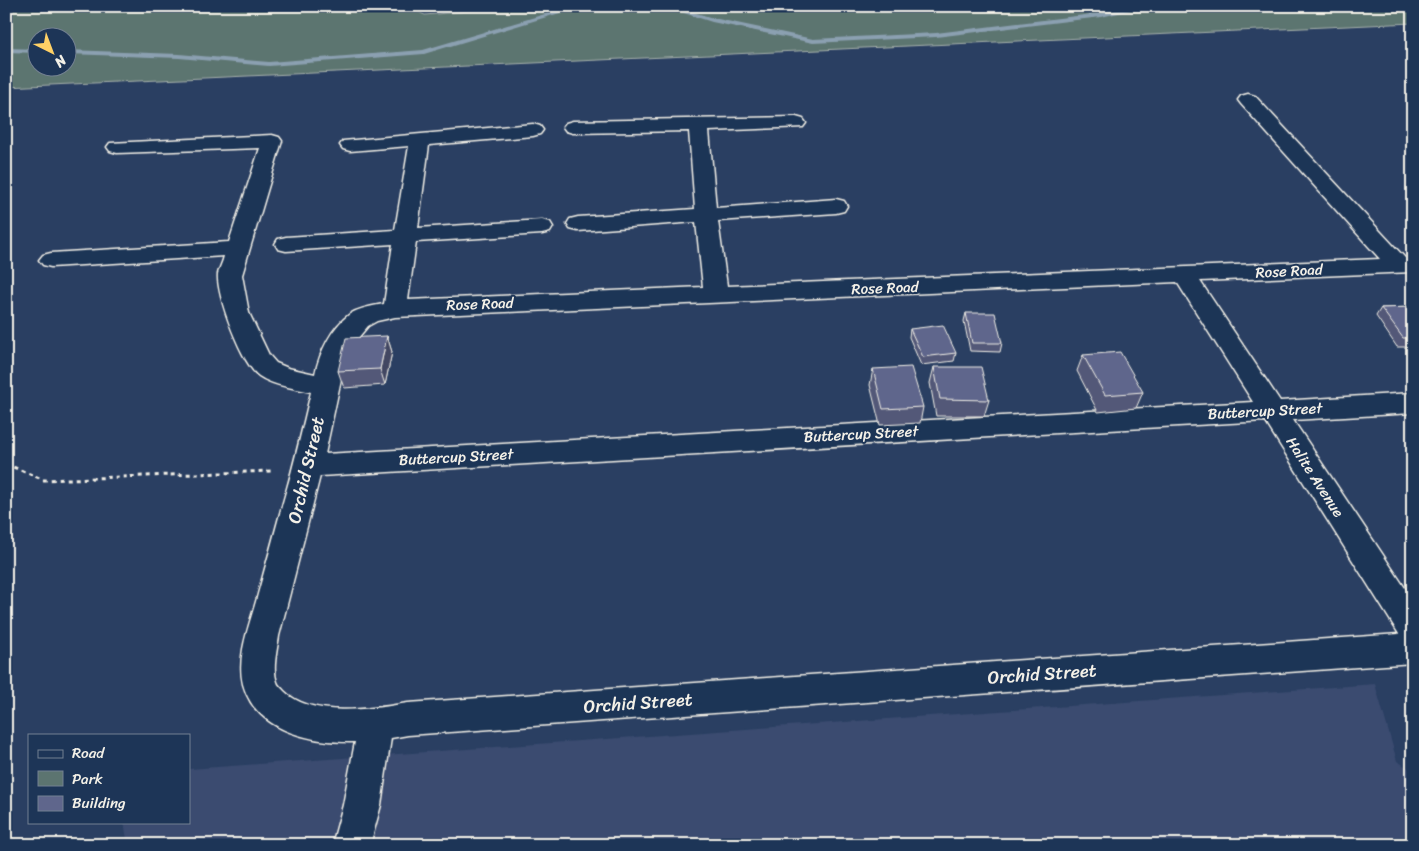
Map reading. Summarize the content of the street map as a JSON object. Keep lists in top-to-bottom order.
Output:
{
  "streets": {
    "street": [
      "Rose Road",
      "Buttercup Street",
      "Orchid Street",
      "Halite Avenue"
    ]
  },
  "crossings": [
    ["Rose Road", "Orchid Street"],
    ["Rose Road", "Halite Avenue"],
    ["Buttercup Street", "Orchid Street"],
    ["Buttercup Street", "Halite Avenue"]
  ],
  "legend": ["Road", "Park", "Building"],
  "north": "bottom right"
}
